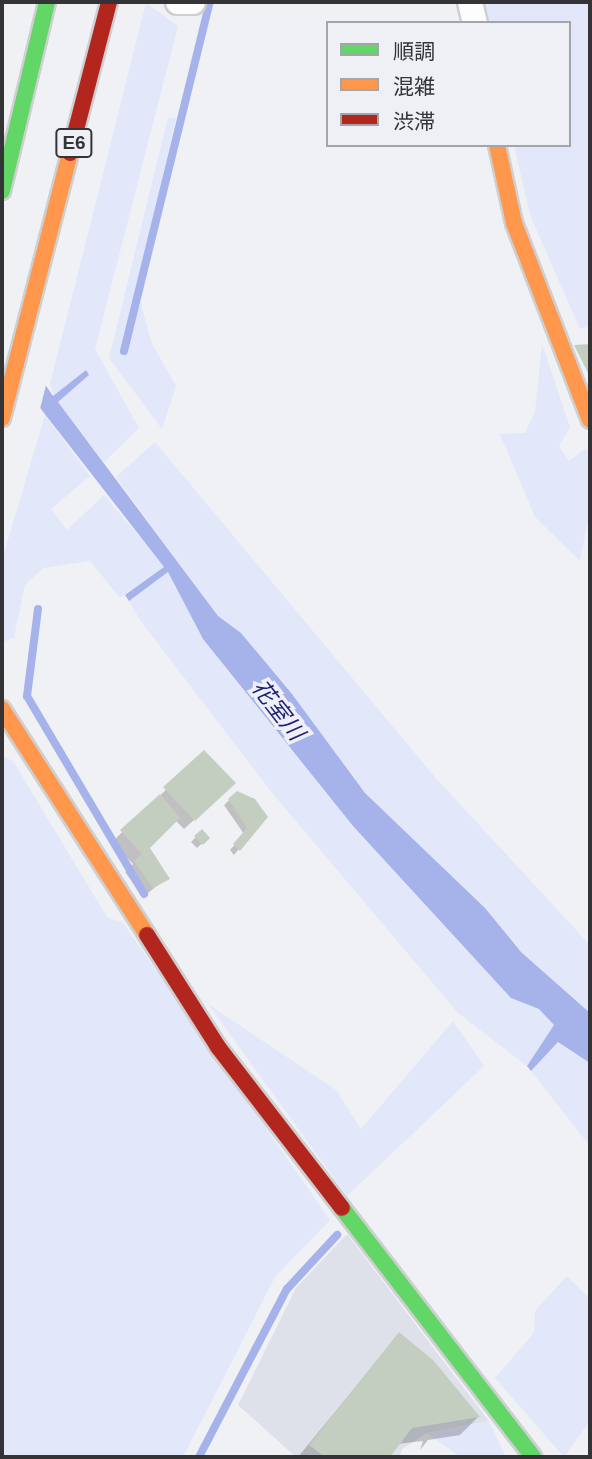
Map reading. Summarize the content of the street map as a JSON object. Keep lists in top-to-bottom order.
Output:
{
  "streets": {
    "main road": ["E6"]
  },
  "water": ["花室川"],
  "legend": ["順調", "混雑", "渋滞"]
}
